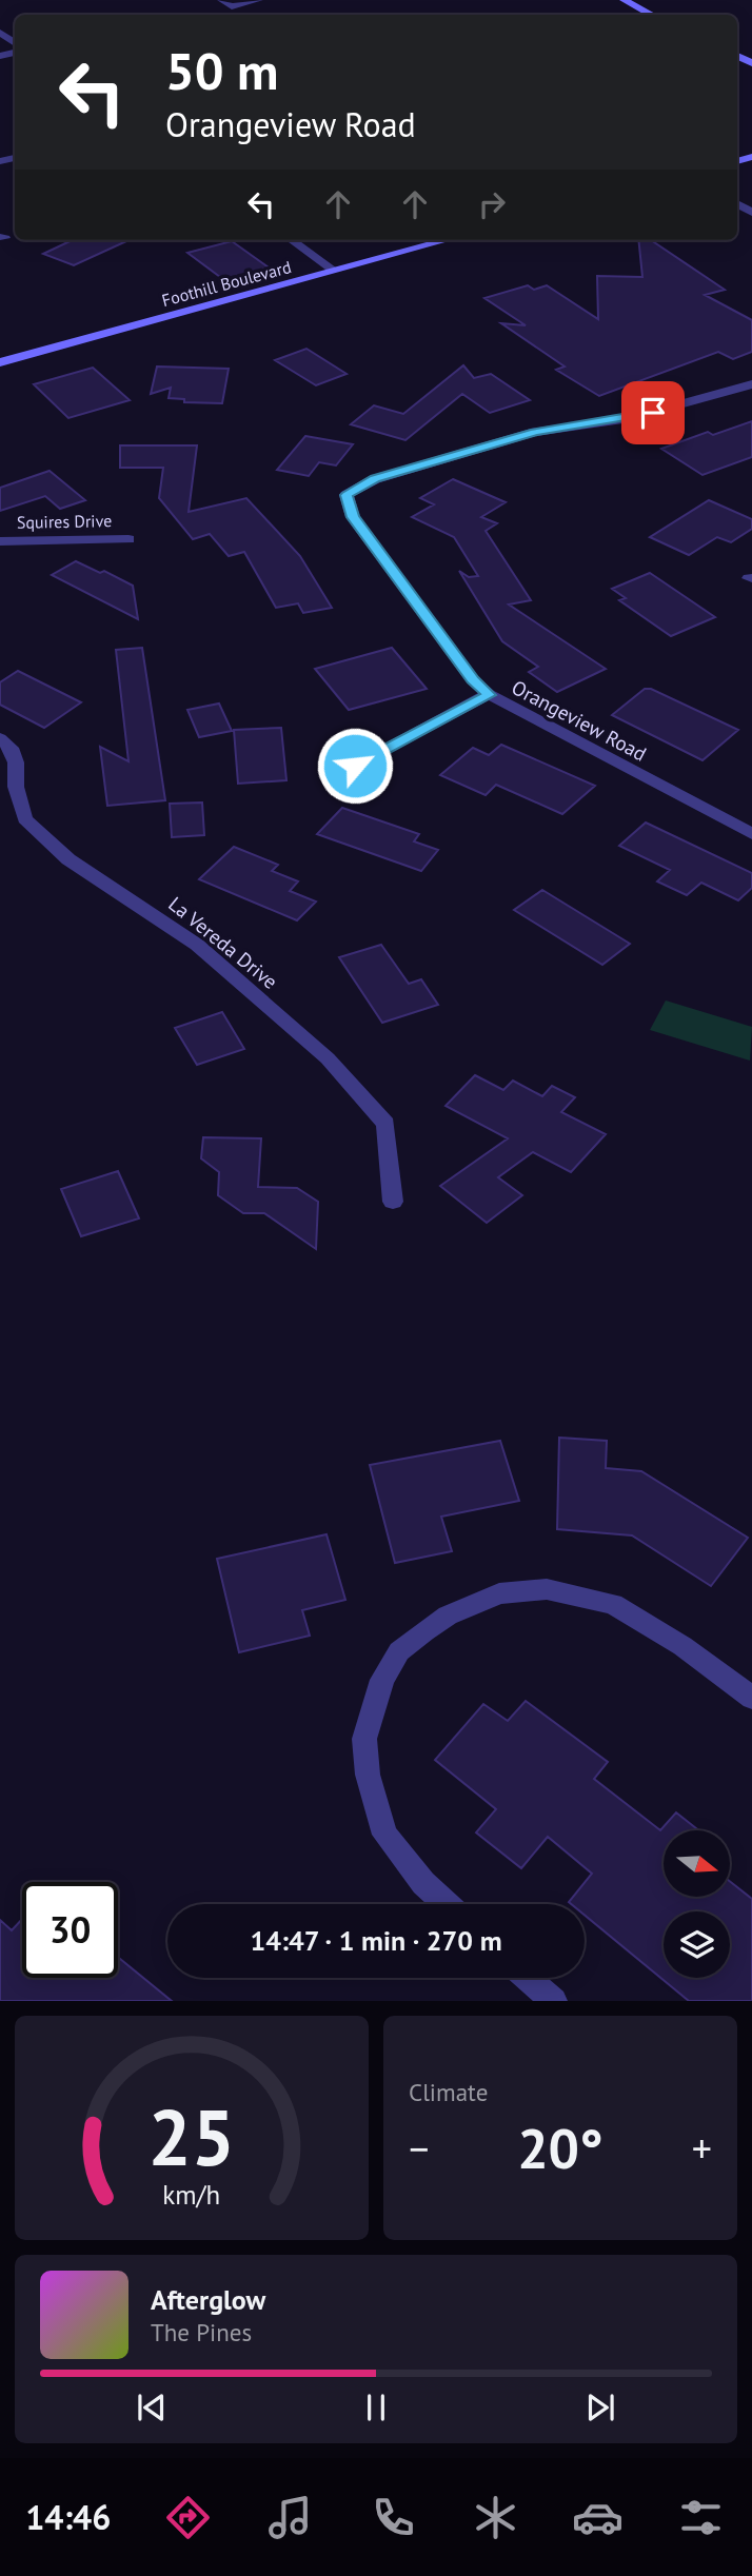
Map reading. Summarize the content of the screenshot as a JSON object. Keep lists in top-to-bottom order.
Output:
{
  "streets": {
    "street": [
      "Foothill Boulevard",
      "Squires Drive",
      "Orangeview Road",
      "La Vereda Drive"
    ]
  },
  "north": "right",
  "page": {
    "turn": ["50 m", "Orangeview Road"],
    "limit": "30",
    "trip": "14:47 · 1 min · 270 m",
    "tile": "Climate",
    "heat": ["−", "20°", "+"],
    "song": ["Afterglow", "The Pines"],
    "tabs": "14:46",
    "gauge": ["25", "km/h"]
  }
}
